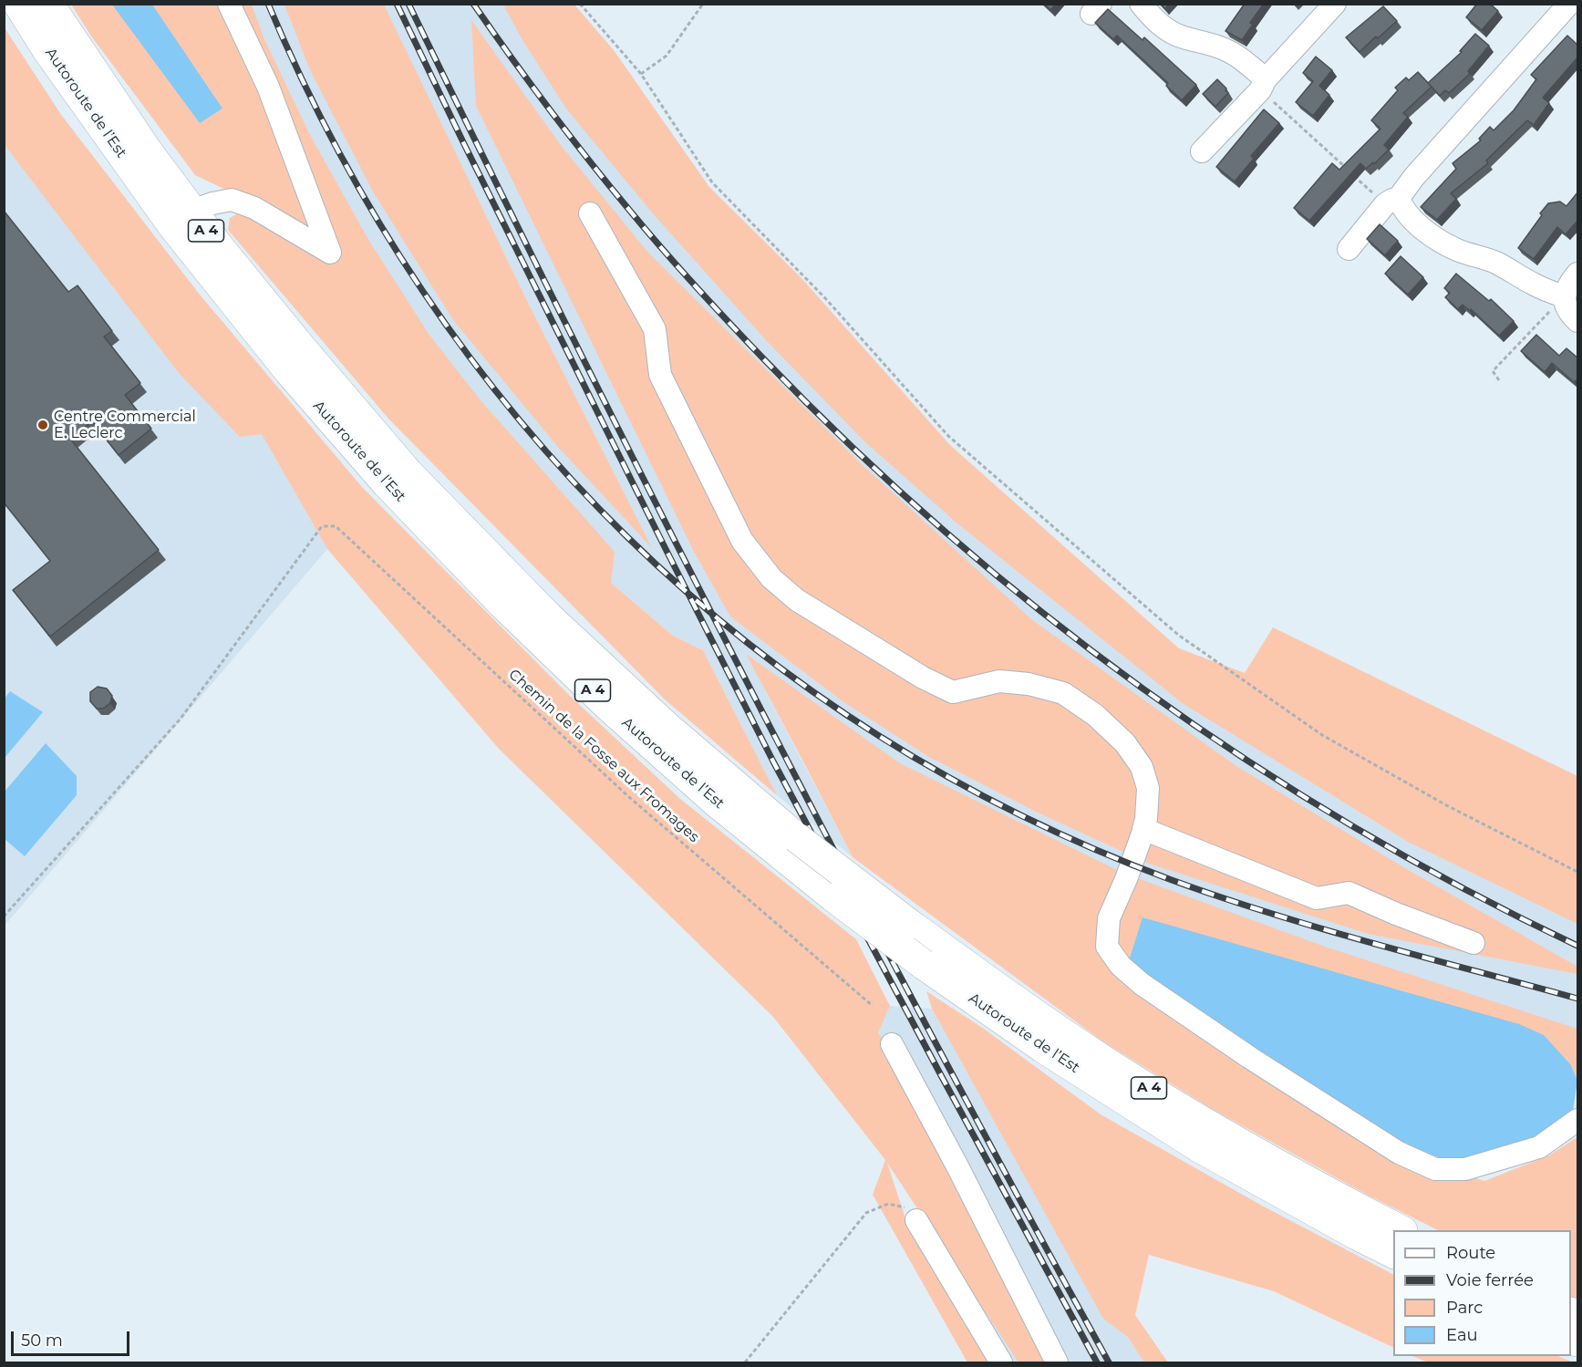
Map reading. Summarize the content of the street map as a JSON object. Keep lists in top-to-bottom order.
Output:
{
  "streets": {
    "highway": ["Autoroute de l’Est", "A 4"],
    "path": ["Chemin de la Fosse aux Fromages"]
  },
  "places": ["Centre Commercial E. Leclerc"],
  "legend": [
    "Route",
    "Voie ferrée",
    "Parc",
    "Eau"
  ],
  "scale_bar": "50 m"
}
